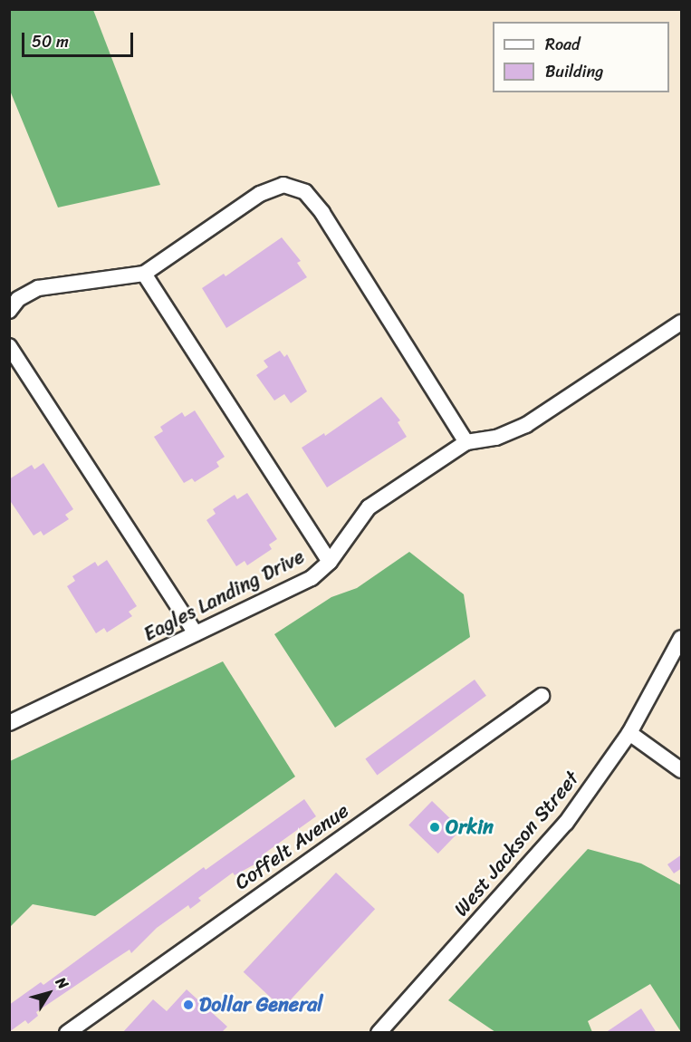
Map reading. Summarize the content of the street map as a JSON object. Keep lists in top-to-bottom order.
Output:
{
  "streets": {
    "street": ["Eagles Landing Drive", "West Jackson Street", "Coffelt Avenue"]
  },
  "places": ["Orkin", "Dollar General"],
  "legend": ["Road", "Building"],
  "scale_bar": "50 m",
  "north": "top right"
}
